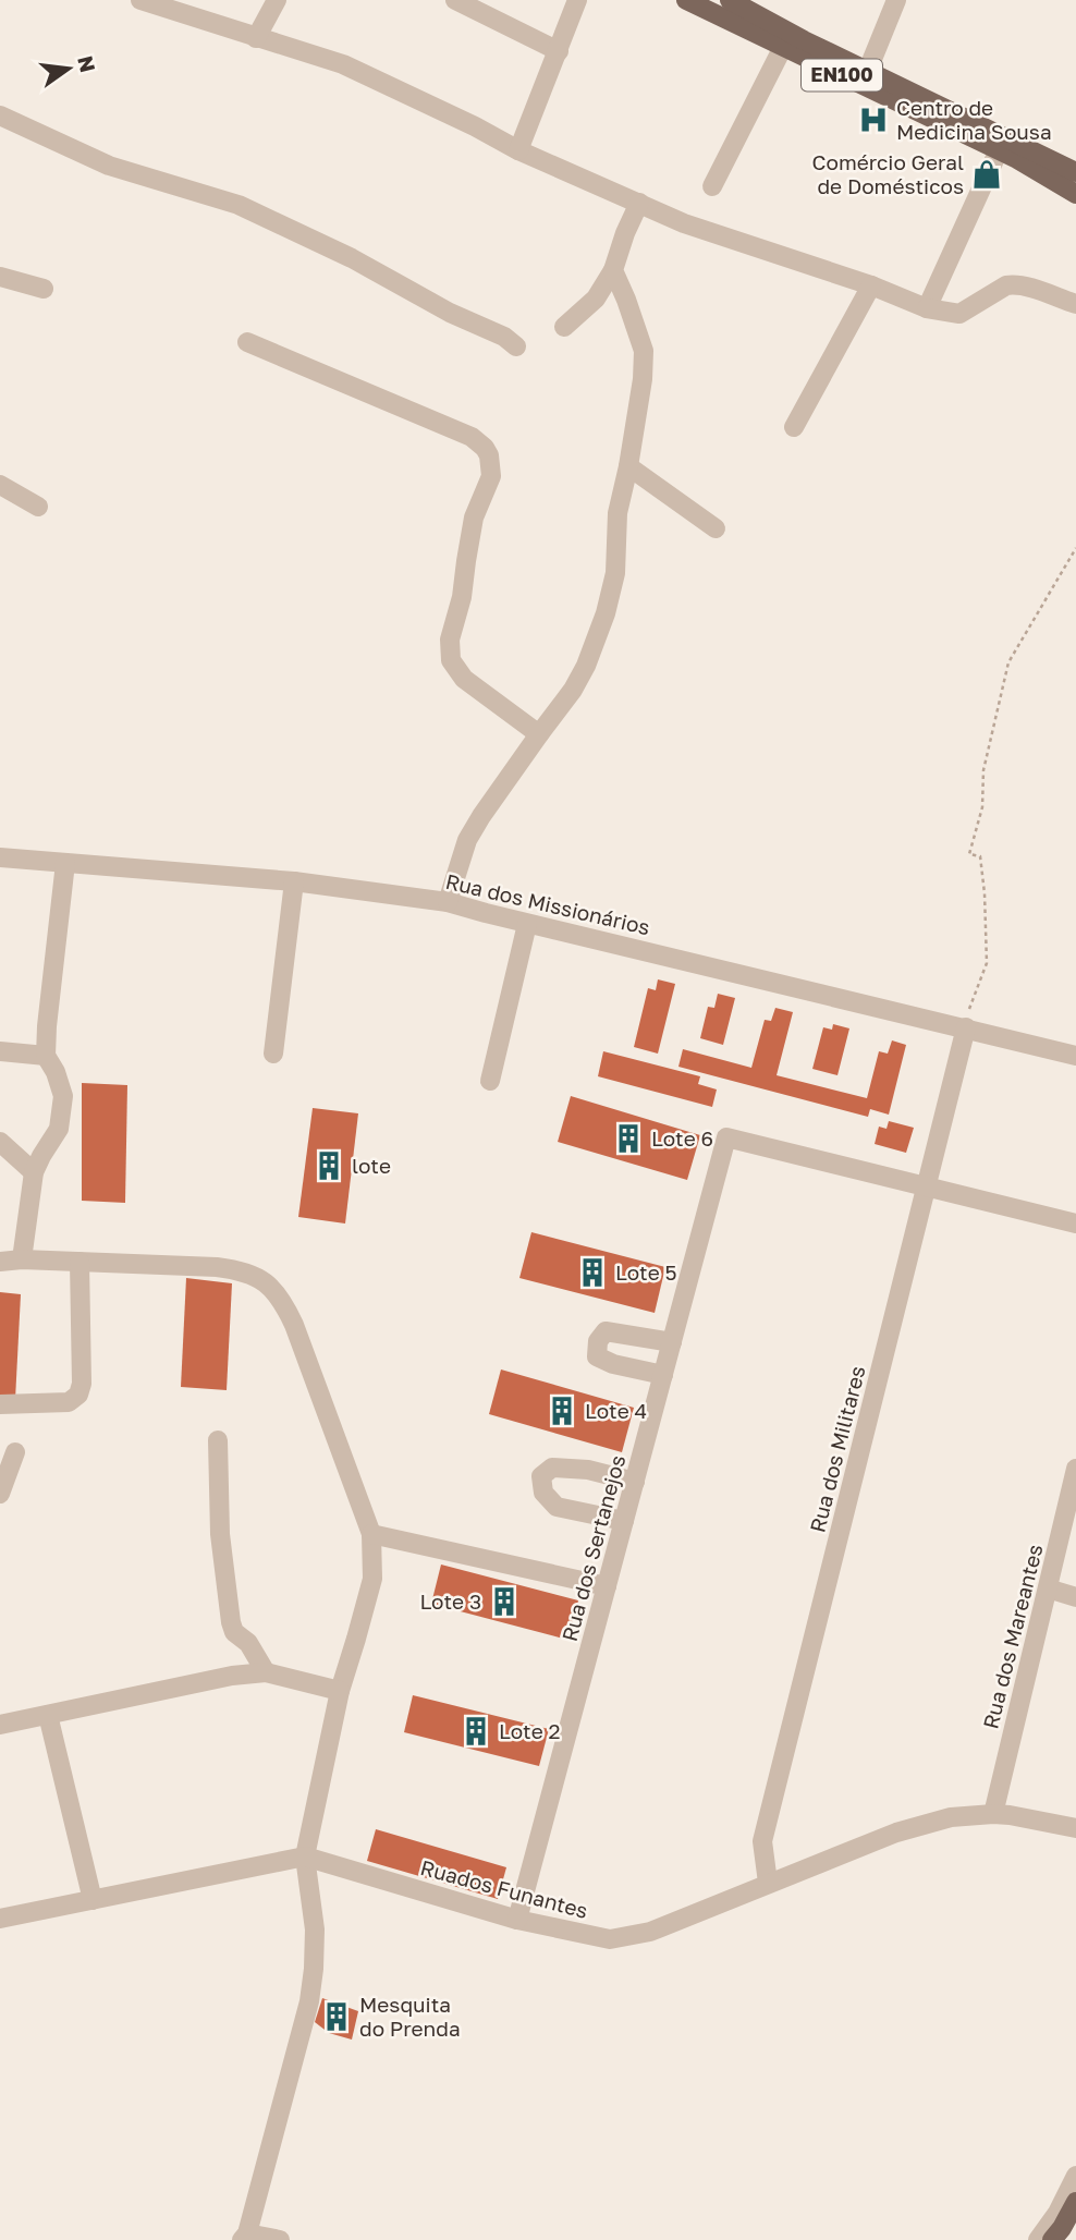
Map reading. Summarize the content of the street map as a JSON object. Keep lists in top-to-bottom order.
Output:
{
  "streets": {
    "main road": ["EN100"],
    "street": [
      "Rua dos Missionários",
      "Rua dos Militares",
      "Rua dos Sertanejos",
      "Rua dos Mareantes",
      "Ruados Funantes"
    ]
  },
  "crossings": [
    ["Rua dos Missionários", "Rua dos Militares"],
    ["Rua dos Militares", "Rua dos Sertanejos"],
    ["Rua dos Militares", "Ruados Funantes"],
    ["Rua dos Sertanejos", "Ruados Funantes"],
    ["Rua dos Mareantes", "Ruados Funantes"]
  ],
  "places": {
    "hospital": ["Centro de Medicina Sousa"],
    "shop": ["Comércio Geral de Domésticos"],
    "building": [
      "Lote 6",
      "lote",
      "Lote 5",
      "Lote 4",
      "Lote 3",
      "Lote 2",
      "Mesquita do Prenda"
    ]
  },
  "north": "right"
}
